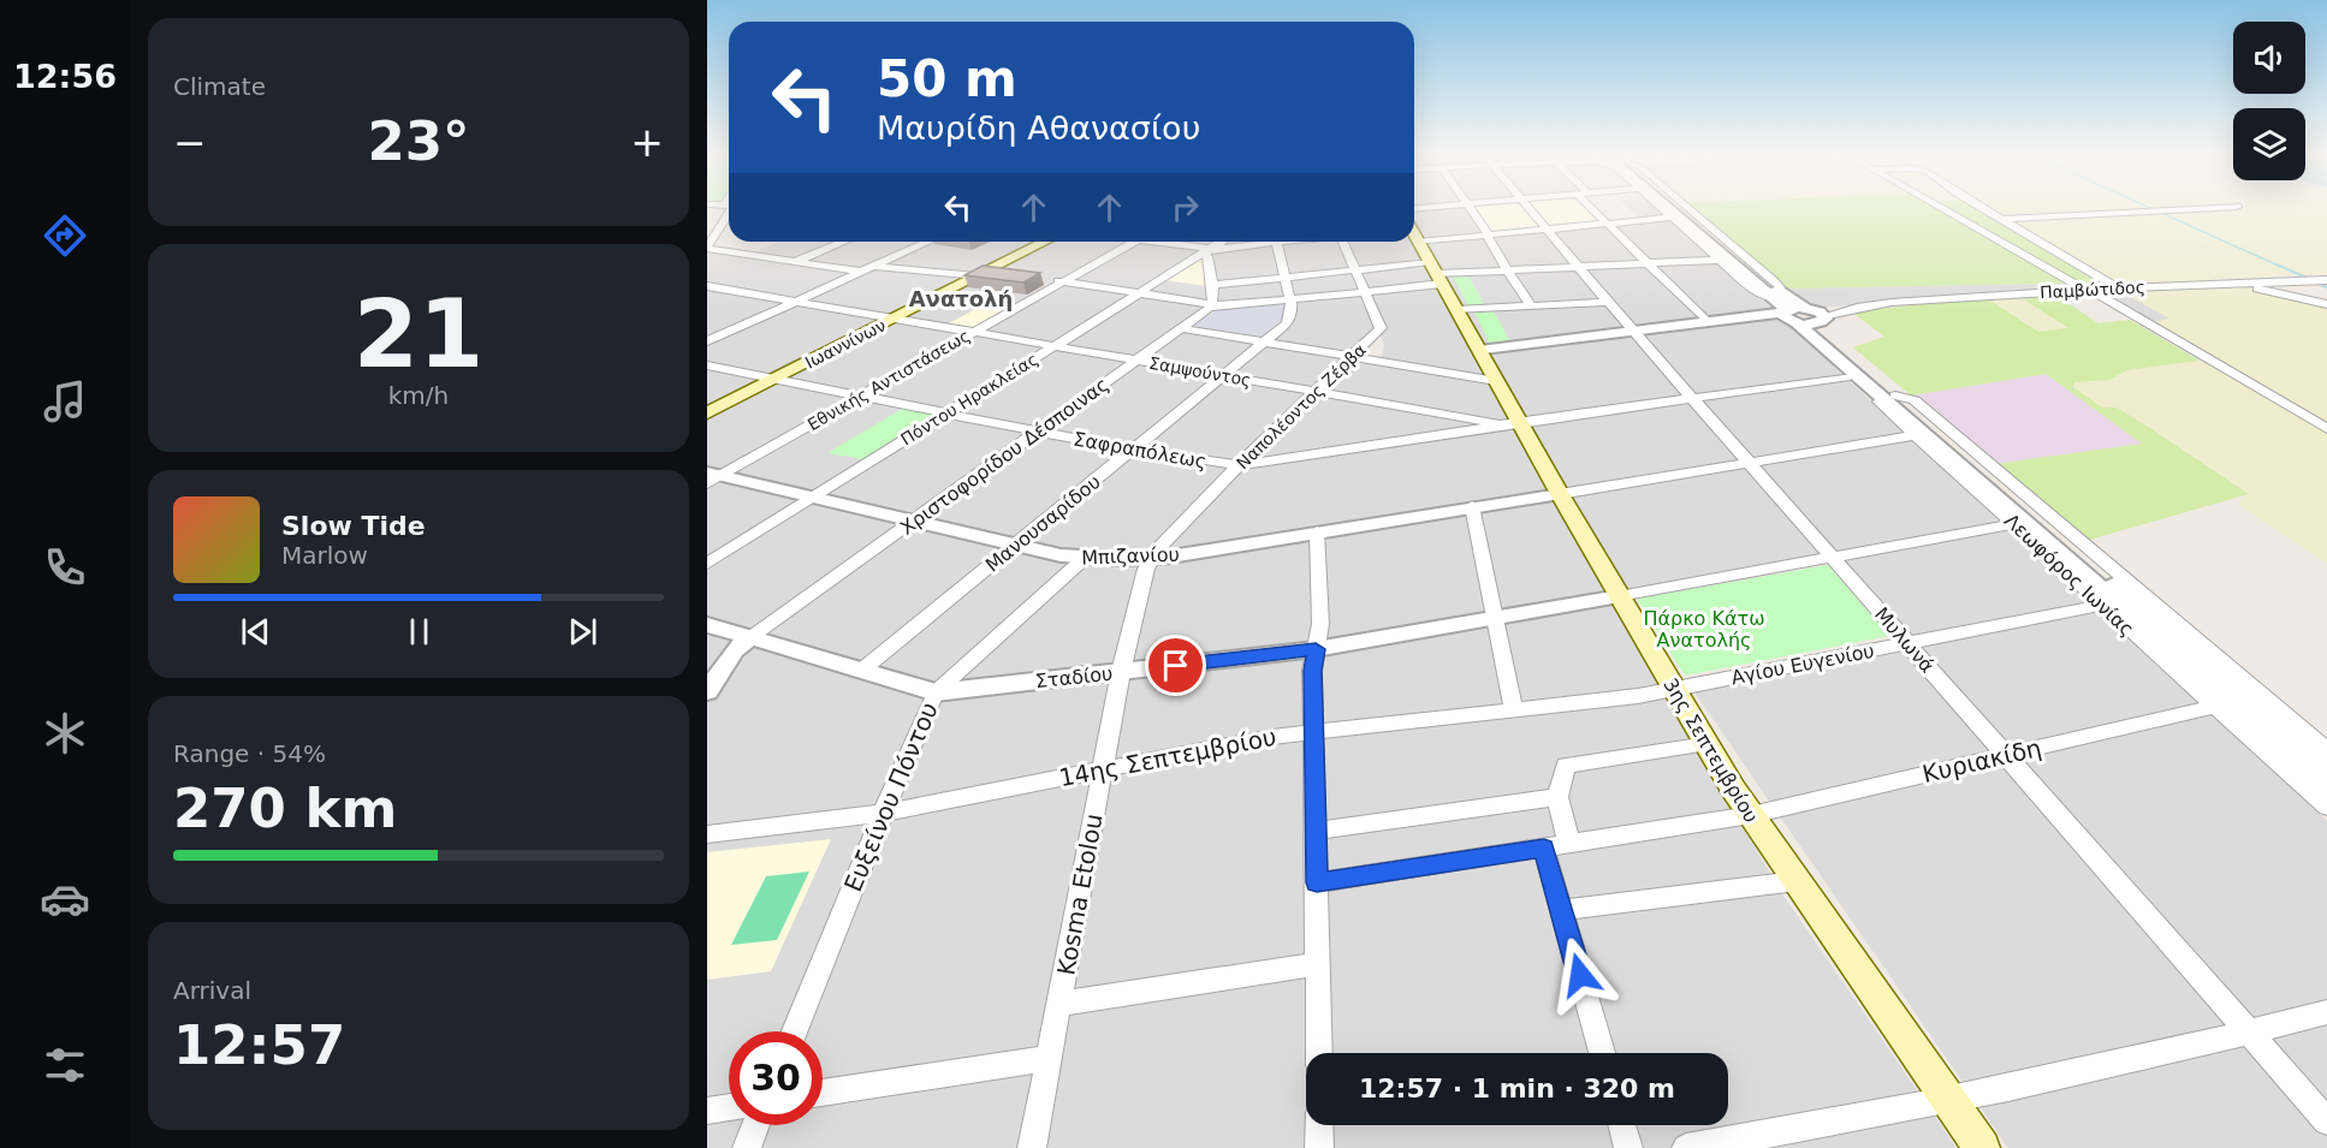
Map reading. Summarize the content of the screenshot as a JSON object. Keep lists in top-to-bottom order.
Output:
{
  "streets": {
    "main road": ["Ιωαννίνων", "3ης Σεπτεμβρίου"],
    "street": [
      "Παμβώτιδος",
      "Σαμψούντος",
      "Εθνικής Αντιστάσεως",
      "Πόντου Ηρακλείας",
      "Ναπολέοντος Ζέρβα",
      "Σαφραπόλεως",
      "Χριστοφορίδου Δέσποινας",
      "Μανουσαρίδου",
      "Μπιζανίου",
      "Λεωφόρος Ιωνίας",
      "Μυλωνά",
      "Αγίου Ευγενίου",
      "Σταδίου",
      "14ης Σεπτεμβρίου",
      "Κυριακίδη",
      "Ευξείνου Πόντου",
      "Kosma Etolou"
    ]
  },
  "crossings": [
    ["Παμβώτιδος", "Λεωφόρος Ιωνίας"],
    ["Παμβώτιδος", "Μυλωνά"],
    ["Παμβώτιδος", "3ης Σεπτεμβρίου"],
    ["Ιωαννίνων", "Σαμψούντος"],
    ["Ιωαννίνων", "Σαφραπόλεως"],
    ["Σαμψούντος", "Εθνικής Αντιστάσεως"],
    ["Σαμψούντος", "Πόντου Ηρακλείας"],
    ["Σαμψούντος", "Ναπολέοντος Ζέρβα"],
    ["Σαμψούντος", "Σαφραπόλεως"],
    ["Σαμψούντος", "Χριστοφορίδου Δέσποινας"],
    ["Σαμψούντος", "Μανουσαρίδου"],
    ["Σαμψούντος", "3ης Σεπτεμβρίου"],
    ["Εθνικής Αντιστάσεως", "Σαφραπόλεως"],
    ["Εθνικής Αντιστάσεως", "Μπιζανίου"],
    ["Πόντου Ηρακλείας", "Σαφραπόλεως"],
    ["Πόντου Ηρακλείας", "Μπιζανίου"],
    ["Ναπολέοντος Ζέρβα", "Σαφραπόλεως"],
    ["Ναπολέοντος Ζέρβα", "Μπιζανίου"],
    ["Ναπολέοντος Ζέρβα", "Kosma Etolou"],
    ["Σαφραπόλεως", "Χριστοφορίδου Δέσποινας"],
    ["Σαφραπόλεως", "Μανουσαρίδου"],
    ["Σαφραπόλεως", "Λεωφόρος Ιωνίας"],
    ["Σαφραπόλεως", "Μυλωνά"],
    ["Σαφραπόλεως", "3ης Σεπτεμβρίου"],
    ["Χριστοφορίδου Δέσποινας", "Μπιζανίου"],
    ["Χριστοφορίδου Δέσποινας", "Σταδίου"],
    ["Μανουσαρίδου", "Μπιζανίου"],
    ["Μανουσαρίδου", "Σταδίου"],
    ["Μπιζανίου", "3ης Σεπτεμβρίου"],
    ["Μπιζανίου", "Ευξείνου Πόντου"],
    ["Μπιζανίου", "Kosma Etolou"],
    ["Λεωφόρος Ιωνίας", "Αγίου Ευγενίου"],
    ["Λεωφόρος Ιωνίας", "Κυριακίδη"],
    ["Μυλωνά", "Αγίου Ευγενίου"],
    ["Μυλωνά", "Κυριακίδη"],
    ["Αγίου Ευγενίου", "3ης Σεπτεμβρίου"],
    ["Αγίου Ευγενίου", "14ης Σεπτεμβρίου"],
    ["Σταδίου", "3ης Σεπτεμβρίου"],
    ["Σταδίου", "Ευξείνου Πόντου"],
    ["Σταδίου", "Kosma Etolou"],
    ["3ης Σεπτεμβρίου", "14ης Σεπτεμβρίου"],
    ["3ης Σεπτεμβρίου", "Κυριακίδη"],
    ["14ης Σεπτεμβρίου", "Ευξείνου Πόντου"],
    ["14ης Σεπτεμβρίου", "Kosma Etolou"]
  ],
  "districts": ["Ανατολή"],
  "parks": ["Πάρκο Κάτω Ανατολής"],
  "page": {
    "tabs": "12:56",
    "tile": [
      "Climate",
      ["21", "km/h"],
      ["Range · 54%", "270 km"],
      ["Arrival", "12:57"]
    ],
    "turn": ["50 m", "Μαυρίδη Αθανασίου"],
    "heat": ["−", "23°", "+"],
    "song": ["Slow Tide", "Marlow"],
    "limit": "30",
    "trip": "12:57 · 1 min · 320 m"
  }
}
